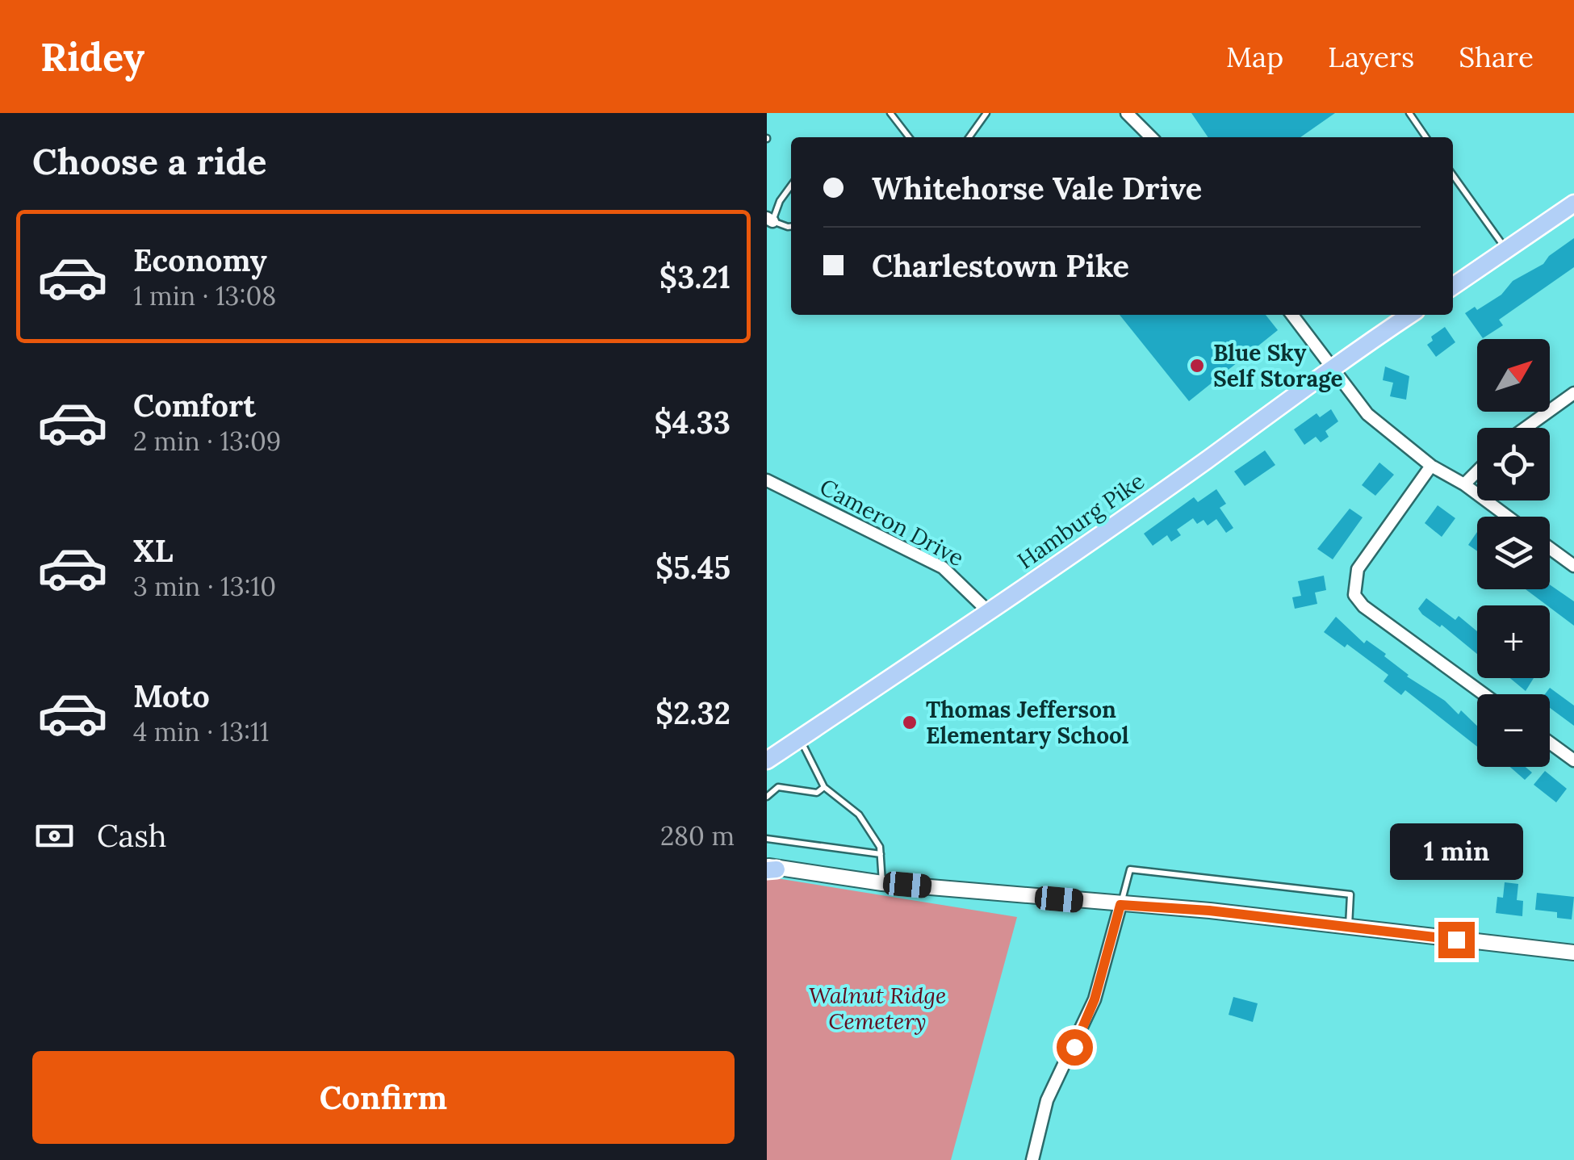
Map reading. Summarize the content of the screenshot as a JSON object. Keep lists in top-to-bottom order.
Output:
{
  "streets": {
    "main road": ["Hamburg Pike"],
    "street": ["Cameron Drive"]
  },
  "crossings": [
    ["Hamburg Pike", "Cameron Drive"]
  ],
  "parks": ["Walnut Ridge Cemetery"],
  "places": ["Blue Sky Self Storage", "Thomas Jefferson Elementary School"],
  "north": "top right",
  "page": {
    "header": "Ridey",
    "nav": ["Map", "Layers", "Share"],
    "heading": "Choose a ride",
    "banner": ["Whitehorse Vale Drive", "Charlestown Pike"],
    "list": [
      {
        "name": "Economy",
        "note": "1 min · 13:08",
        "value": "$3.21"
      },
      {
        "name": "Comfort",
        "note": "2 min · 13:09",
        "value": "$4.33"
      },
      {
        "name": "XL",
        "note": "3 min · 13:10",
        "value": "$5.45"
      },
      {
        "name": "Moto",
        "note": "4 min · 13:11",
        "value": "$2.32"
      }
    ],
    "map_buttons": ["+", "−"],
    "pay": ["Cash", "280 m"],
    "bubble": "1 min",
    "buttons": "Confirm"
  }
}
